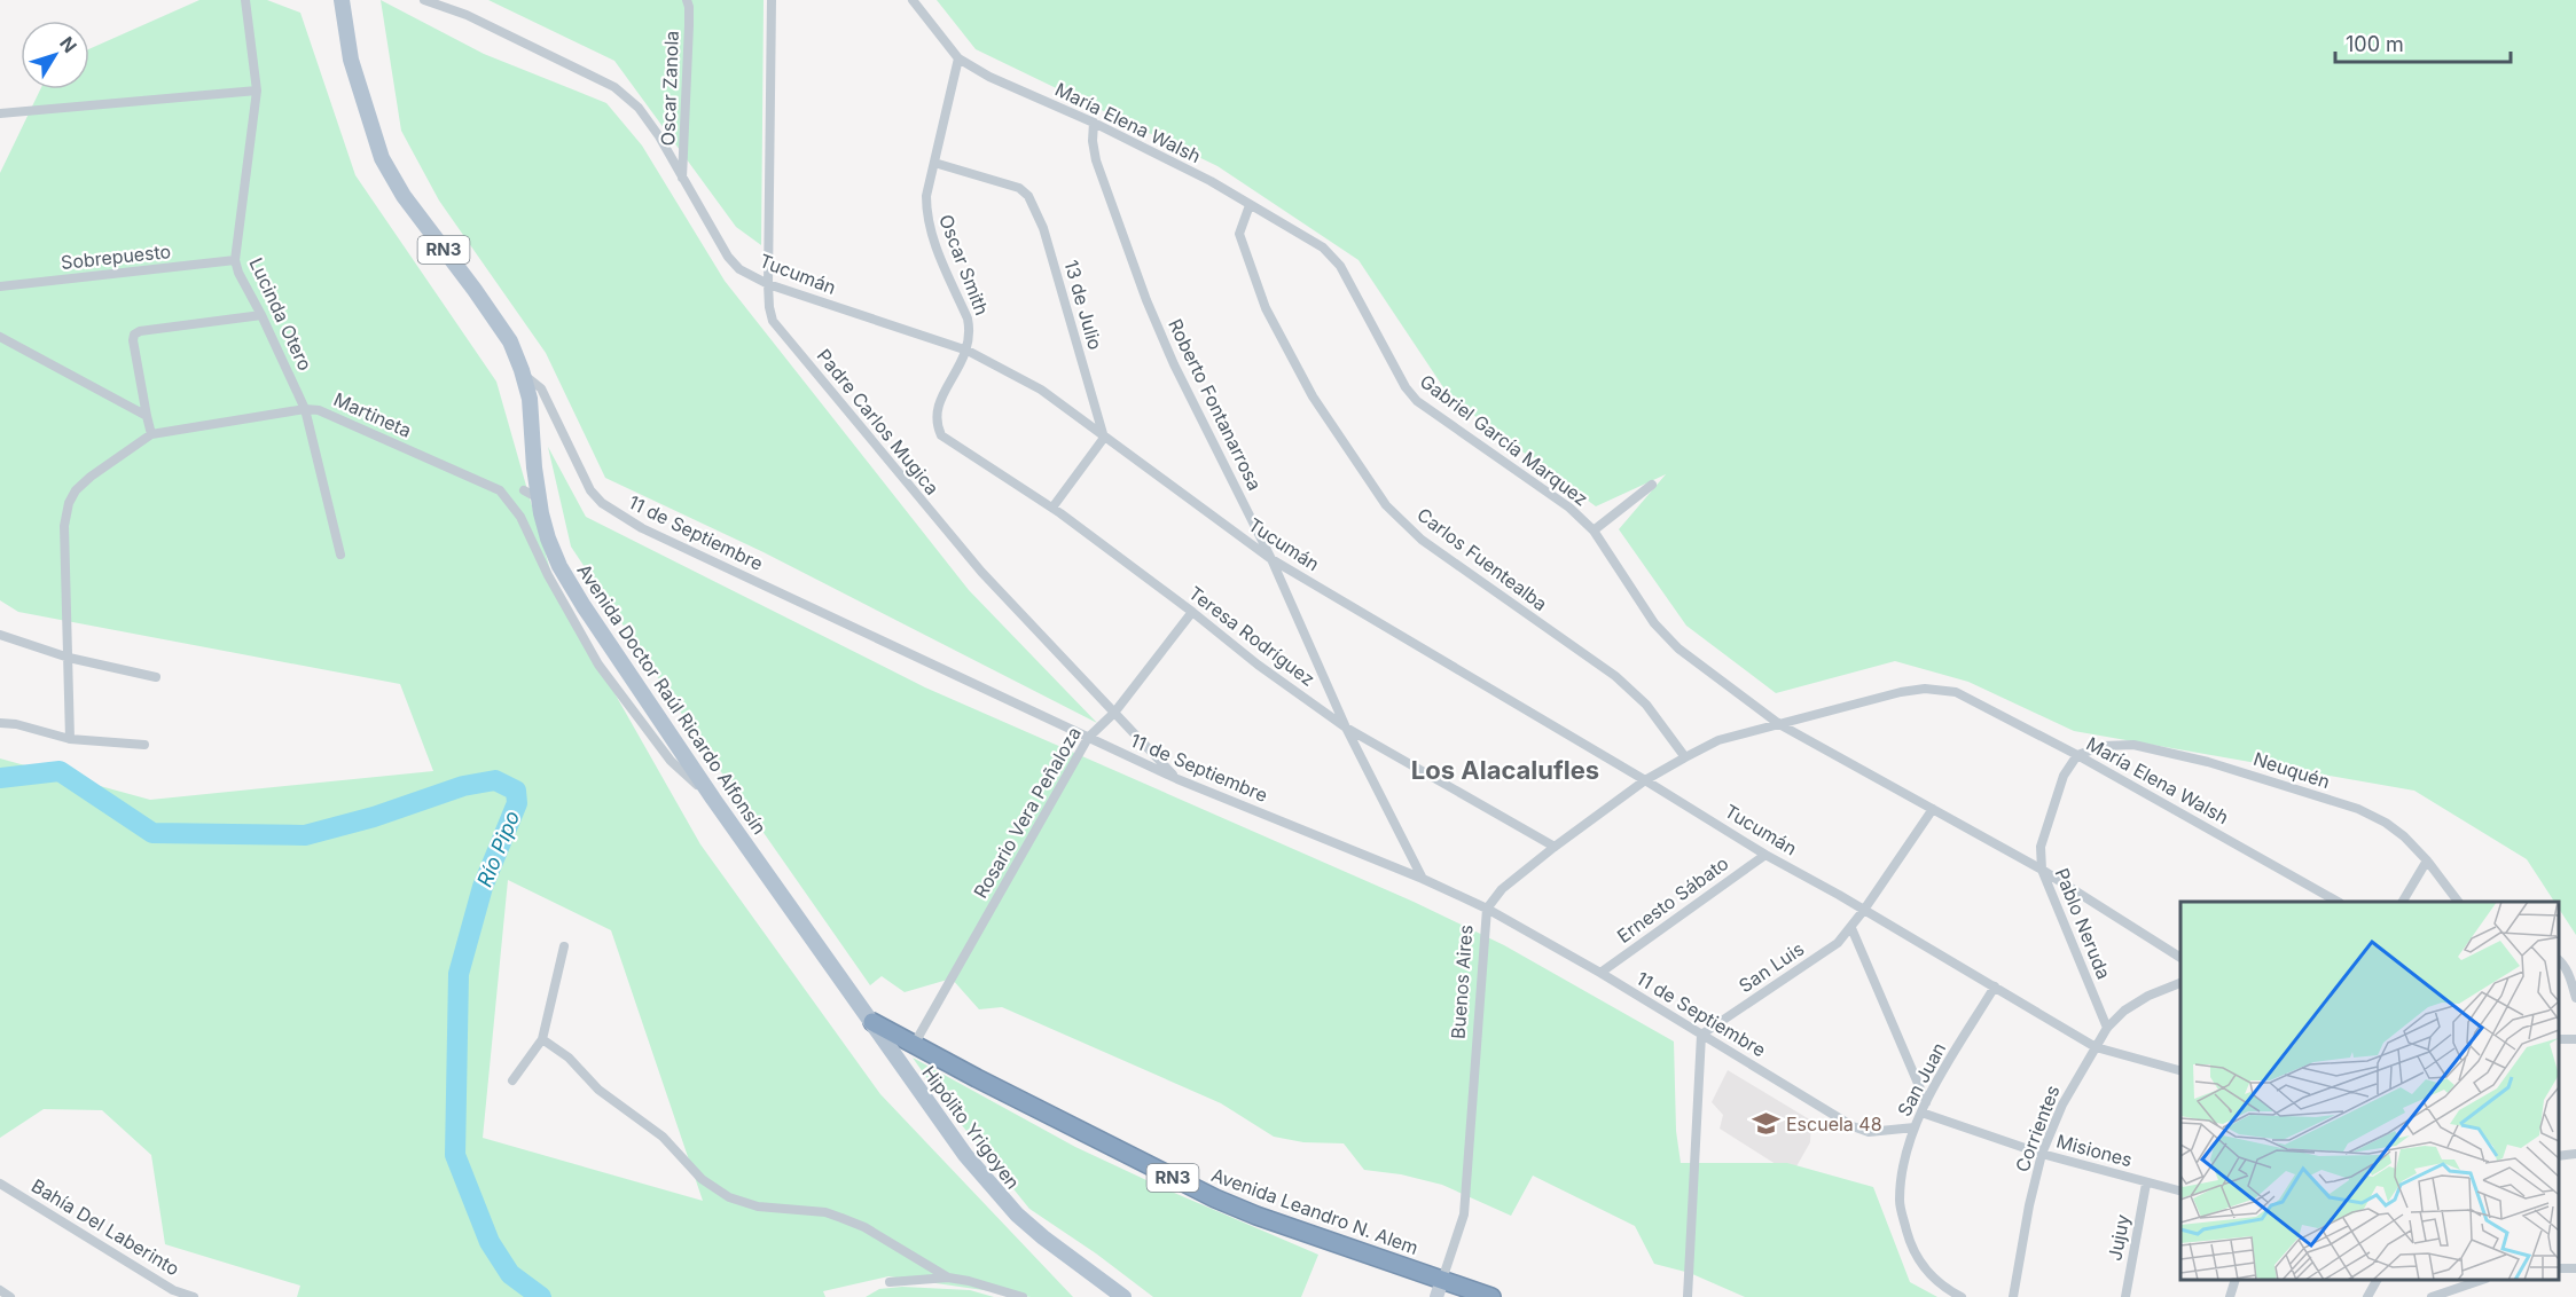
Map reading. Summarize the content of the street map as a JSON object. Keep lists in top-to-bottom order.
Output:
{
  "streets": {
    "highway": ["RN3", "Avenida Leandro N. Alem"],
    "main road": ["Avenida Doctor Raúl Ricardo Alfonsín", "Hipólito Yrigoyen"],
    "street": [
      "Oscar Zanola",
      "María Elena Walsh",
      "Sobrepuesto",
      "Oscar Smith",
      "Tucumán",
      "13 de Julio",
      "Lucinda Otero",
      "Roberto Fontanarrosa",
      "Martineta",
      "Padre Carlos Mugica",
      "Gabriel García Marquez",
      "11 de Septiembre",
      "Carlos Fuentealba",
      "Teresa Rodríguez",
      "Neuquén",
      "Rosario Vera Peñaloza",
      "Ernesto Sábato",
      "Pablo Neruda",
      "San Luis",
      "Buenos Aires",
      "San Juan",
      "Corrientes",
      "Misiones",
      "Bahía Del Laberinto",
      "Jujuy"
    ]
  },
  "crossings": [
    ["Oscar Zanola", "Tucumán"],
    ["María Elena Walsh", "Oscar Smith"],
    ["María Elena Walsh", "Roberto Fontanarrosa"],
    ["María Elena Walsh", "Gabriel García Marquez"],
    ["María Elena Walsh", "Carlos Fuentealba"],
    ["María Elena Walsh", "Neuquén"],
    ["María Elena Walsh", "Pablo Neruda"],
    ["María Elena Walsh", "Buenos Aires"],
    ["Sobrepuesto", "Lucinda Otero"],
    ["Oscar Smith", "Tucumán"],
    ["Oscar Smith", "13 de Julio"],
    ["Oscar Smith", "Teresa Rodríguez"],
    ["Tucumán", "13 de Julio"],
    ["Tucumán", "Roberto Fontanarrosa"],
    ["Tucumán", "Padre Carlos Mugica"],
    ["Tucumán", "Ernesto Sábato"],
    ["Tucumán", "San Luis"],
    ["Tucumán", "Buenos Aires"],
    ["Tucumán", "San Juan"],
    ["Tucumán", "Corrientes"],
    ["Lucinda Otero", "Martineta"],
    ["Roberto Fontanarrosa", "11 de Septiembre"],
    ["Roberto Fontanarrosa", "Teresa Rodríguez"],
    ["Martineta", "Avenida Doctor Raúl Ricardo Alfonsín"],
    ["Padre Carlos Mugica", "11 de Septiembre"],
    ["Padre Carlos Mugica", "Rosario Vera Peñaloza"],
    ["Gabriel García Marquez", "Pablo Neruda"],
    ["Gabriel García Marquez", "San Luis"],
    ["Gabriel García Marquez", "Buenos Aires"],
    ["11 de Septiembre", "Avenida Doctor Raúl Ricardo Alfonsín"],
    ["11 de Septiembre", "Rosario Vera Peñaloza"],
    ["11 de Septiembre", "Ernesto Sábato"],
    ["11 de Septiembre", "San Luis"],
    ["11 de Septiembre", "Buenos Aires"],
    ["11 de Septiembre", "San Juan"],
    ["Carlos Fuentealba", "Buenos Aires"],
    ["Teresa Rodríguez", "Rosario Vera Peñaloza"],
    ["Teresa Rodríguez", "Buenos Aires"],
    ["Avenida Doctor Raúl Ricardo Alfonsín", "Hipólito Yrigoyen"],
    ["Avenida Doctor Raúl Ricardo Alfonsín", "Avenida Leandro N. Alem"],
    ["Neuquén", "Pablo Neruda"],
    ["Rosario Vera Peñaloza", "Avenida Leandro N. Alem"],
    ["Pablo Neruda", "Corrientes"],
    ["Buenos Aires", "Avenida Leandro N. Alem"],
    ["San Juan", "Misiones"],
    ["Hipólito Yrigoyen", "Avenida Leandro N. Alem"],
    ["Corrientes", "Misiones"],
    ["Misiones", "Jujuy"]
  ],
  "districts": ["Los Alacalufles"],
  "water": ["Río Pipo"],
  "places": {
    "school or university": ["Escuela 48"]
  },
  "scale_bar": "100 m",
  "north": "top right"
}
